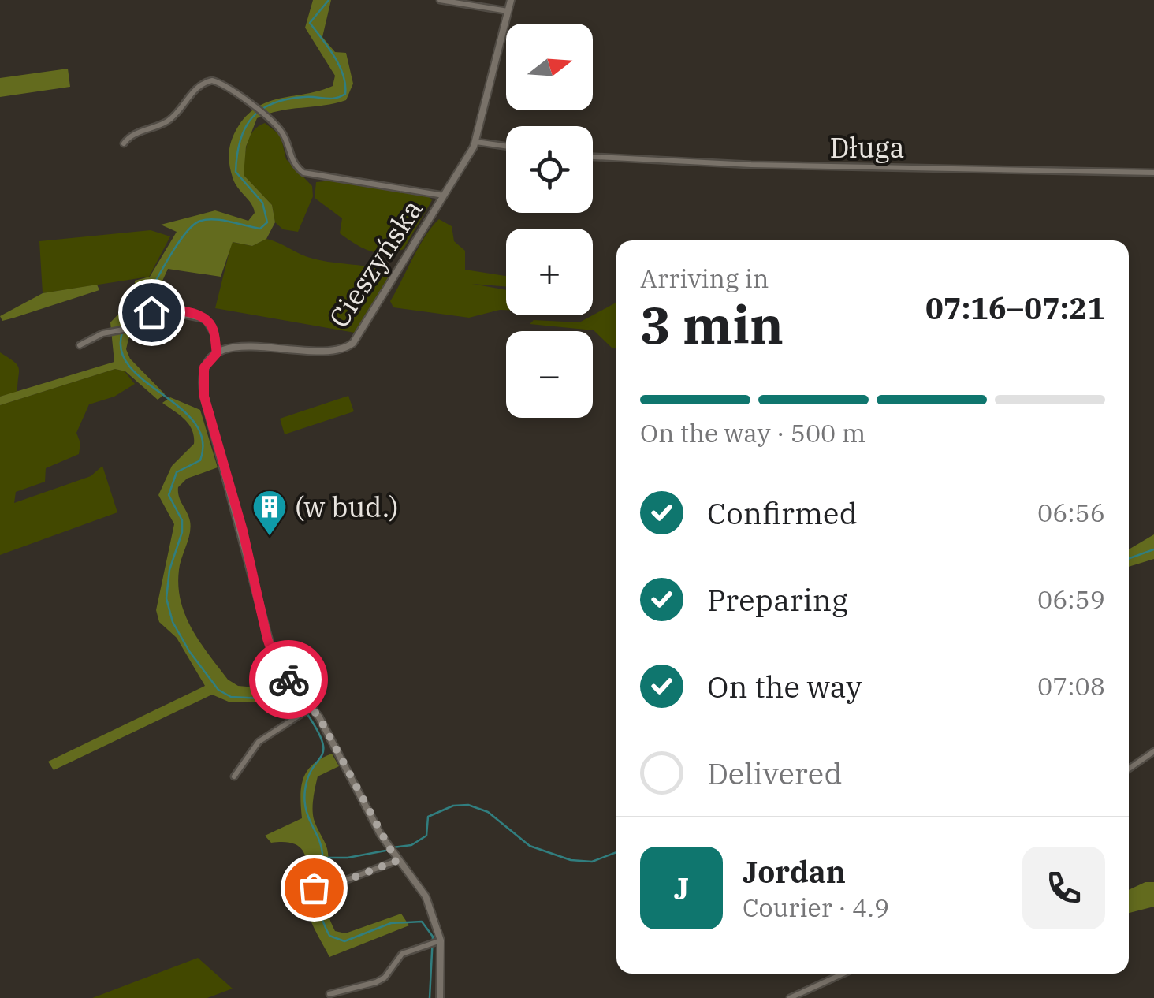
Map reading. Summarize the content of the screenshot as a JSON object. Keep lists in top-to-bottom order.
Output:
{
  "streets": {
    "street": ["Długa", "Cieszyńska"]
  },
  "places": {
    "building": ["(w bud.)"]
  },
  "north": "right",
  "page": {
    "map_buttons": ["+", "−"],
    "heading": ["3 min", "Arriving in", "07:16–07:21"],
    "panel": ["Jordan", "Courier · 4.9"],
    "bar": "On the way · 500 m",
    "list": [
      ["Confirmed", "06:56"],
      ["Preparing", "06:59"],
      ["On the way", "07:08"],
      "Delivered"
    ],
    "round": "J"
  }
}
